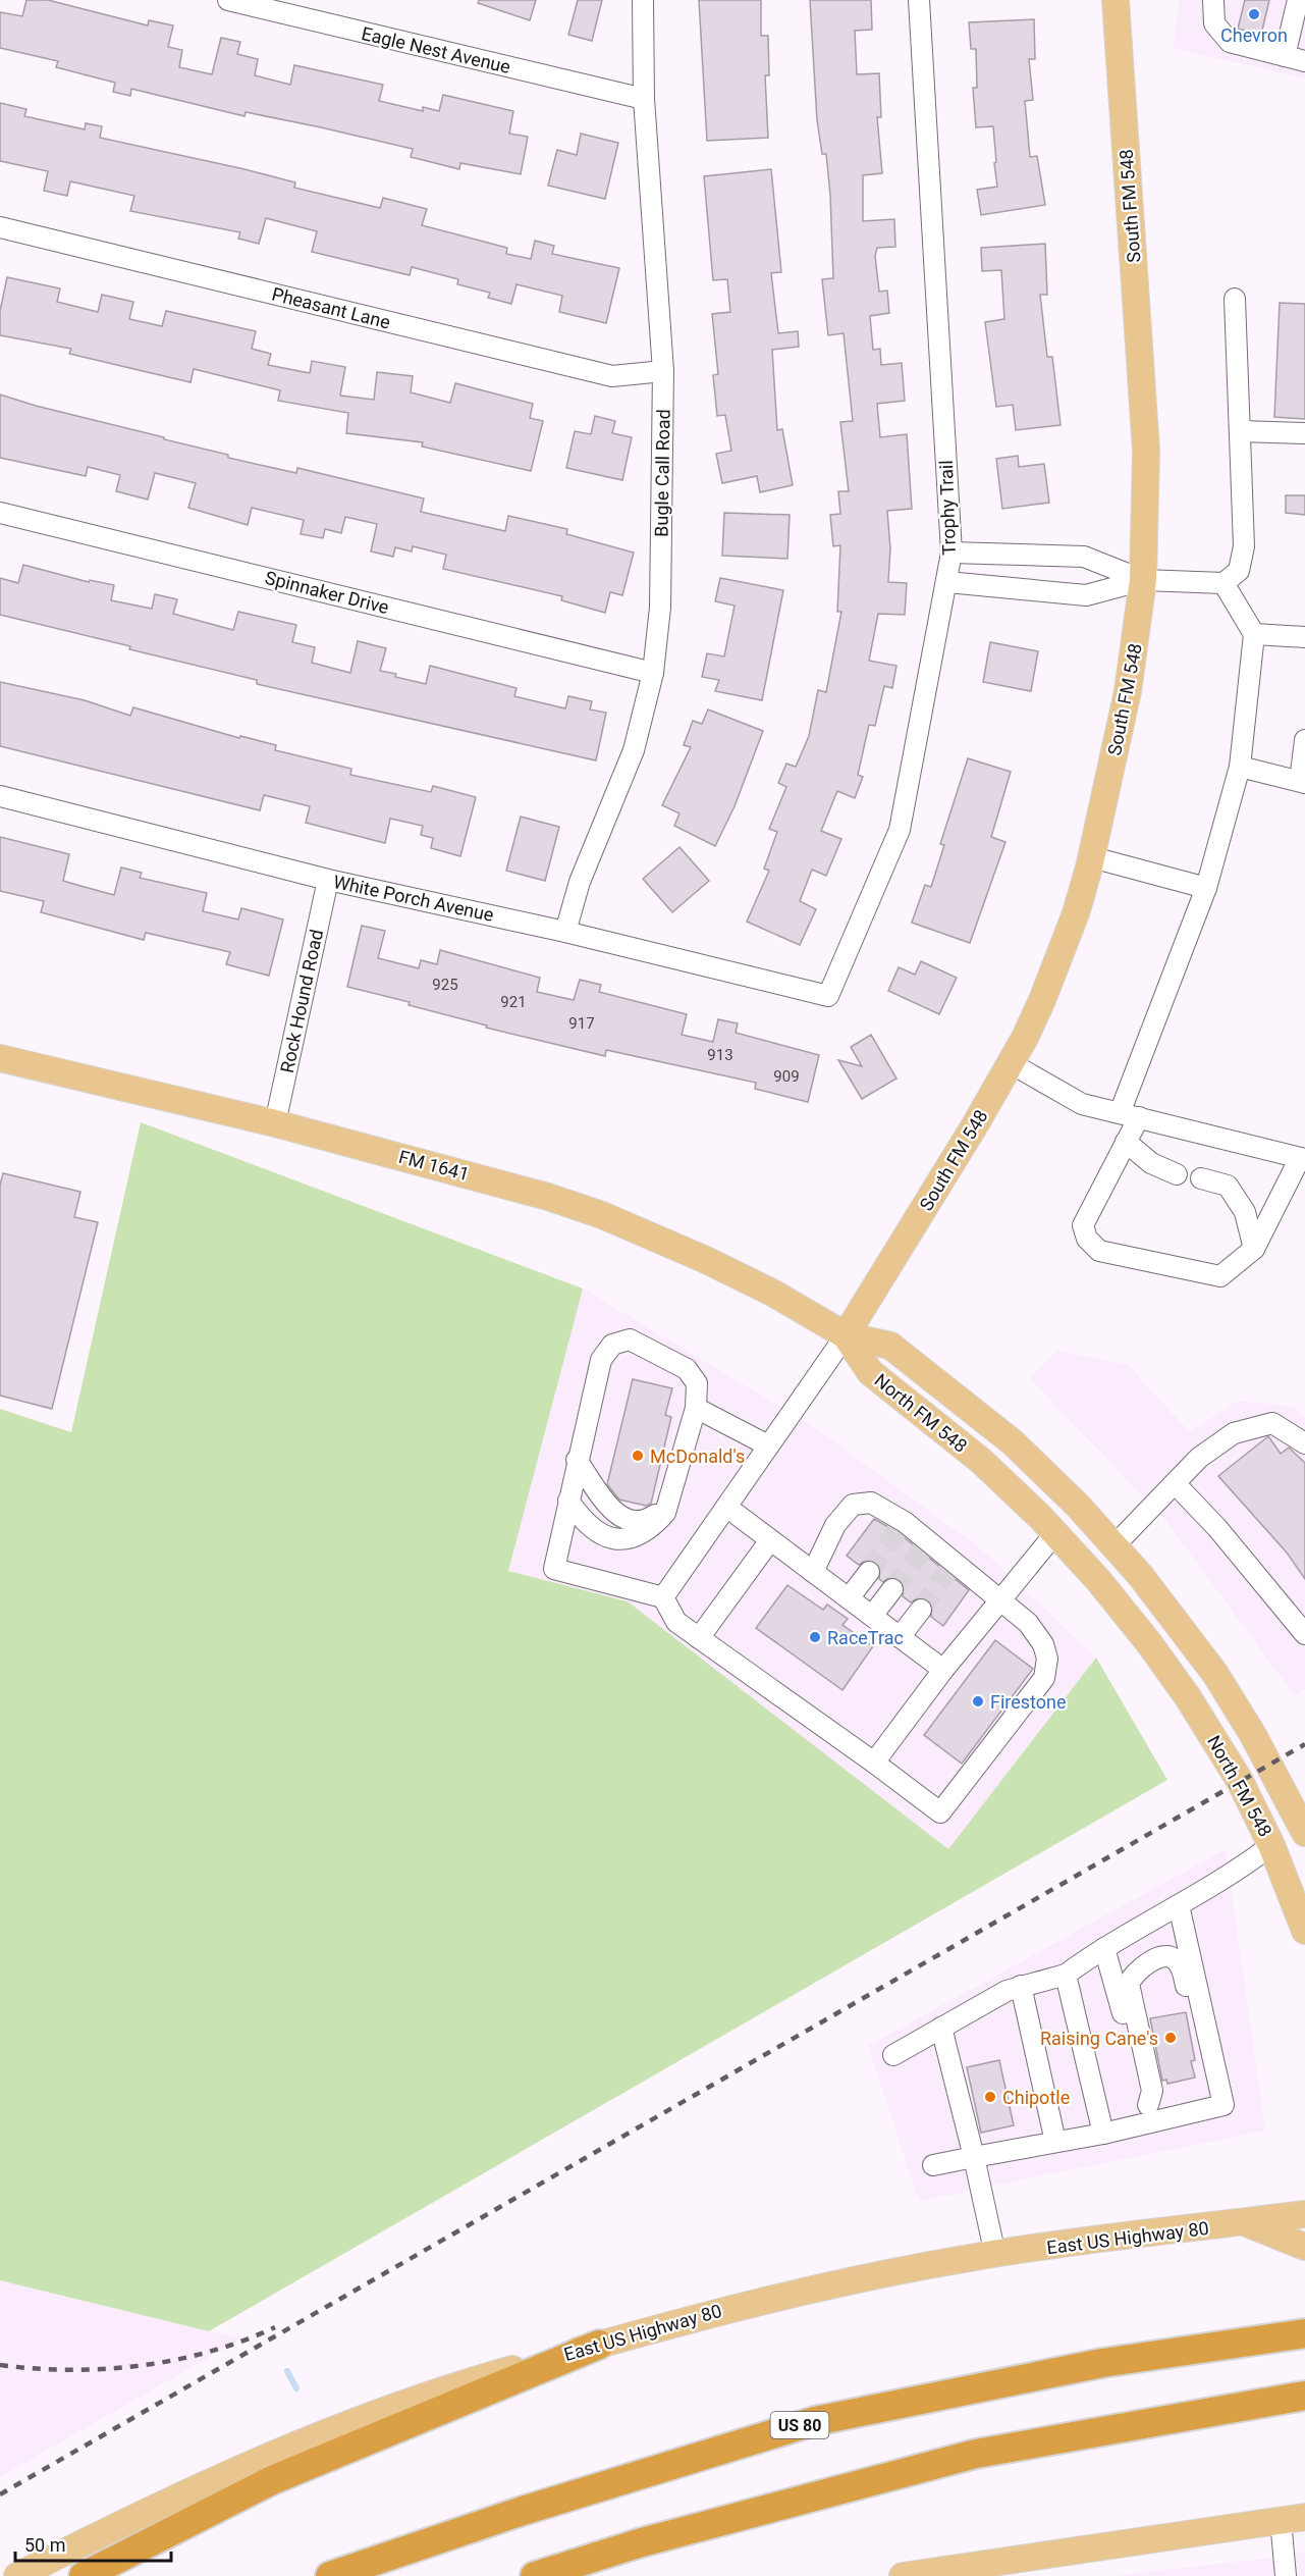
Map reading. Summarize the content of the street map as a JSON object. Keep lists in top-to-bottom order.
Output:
{
  "streets": {
    "highway": ["US 80"],
    "main road": [
      "South FM 548",
      "FM 1641",
      "North FM 548",
      "East US Highway 80"
    ],
    "street": [
      "Eagle Nest Avenue",
      "Pheasant Lane",
      "Bugle Call Road",
      "Trophy Trail",
      "Spinnaker Drive",
      "White Porch Avenue",
      "Rock Hound Road"
    ]
  },
  "crossings": [
    ["Eagle Nest Avenue", "Bugle Call Road"],
    ["South FM 548", "FM 1641"],
    ["South FM 548", "North FM 548"],
    ["Pheasant Lane", "Bugle Call Road"],
    ["Bugle Call Road", "Spinnaker Drive"],
    ["Bugle Call Road", "White Porch Avenue"],
    ["Trophy Trail", "White Porch Avenue"],
    ["White Porch Avenue", "Rock Hound Road"],
    ["Rock Hound Road", "FM 1641"],
    ["FM 1641", "North FM 548"]
  ],
  "places": [
    "Chevron",
    "McDonald's",
    "RaceTrac",
    "Firestone",
    "Raising Cane's",
    "Chipotle"
  ],
  "house_numbers": [
    "925",
    "921",
    "917",
    "913",
    "909"
  ],
  "scale_bar": "50 m"
}
